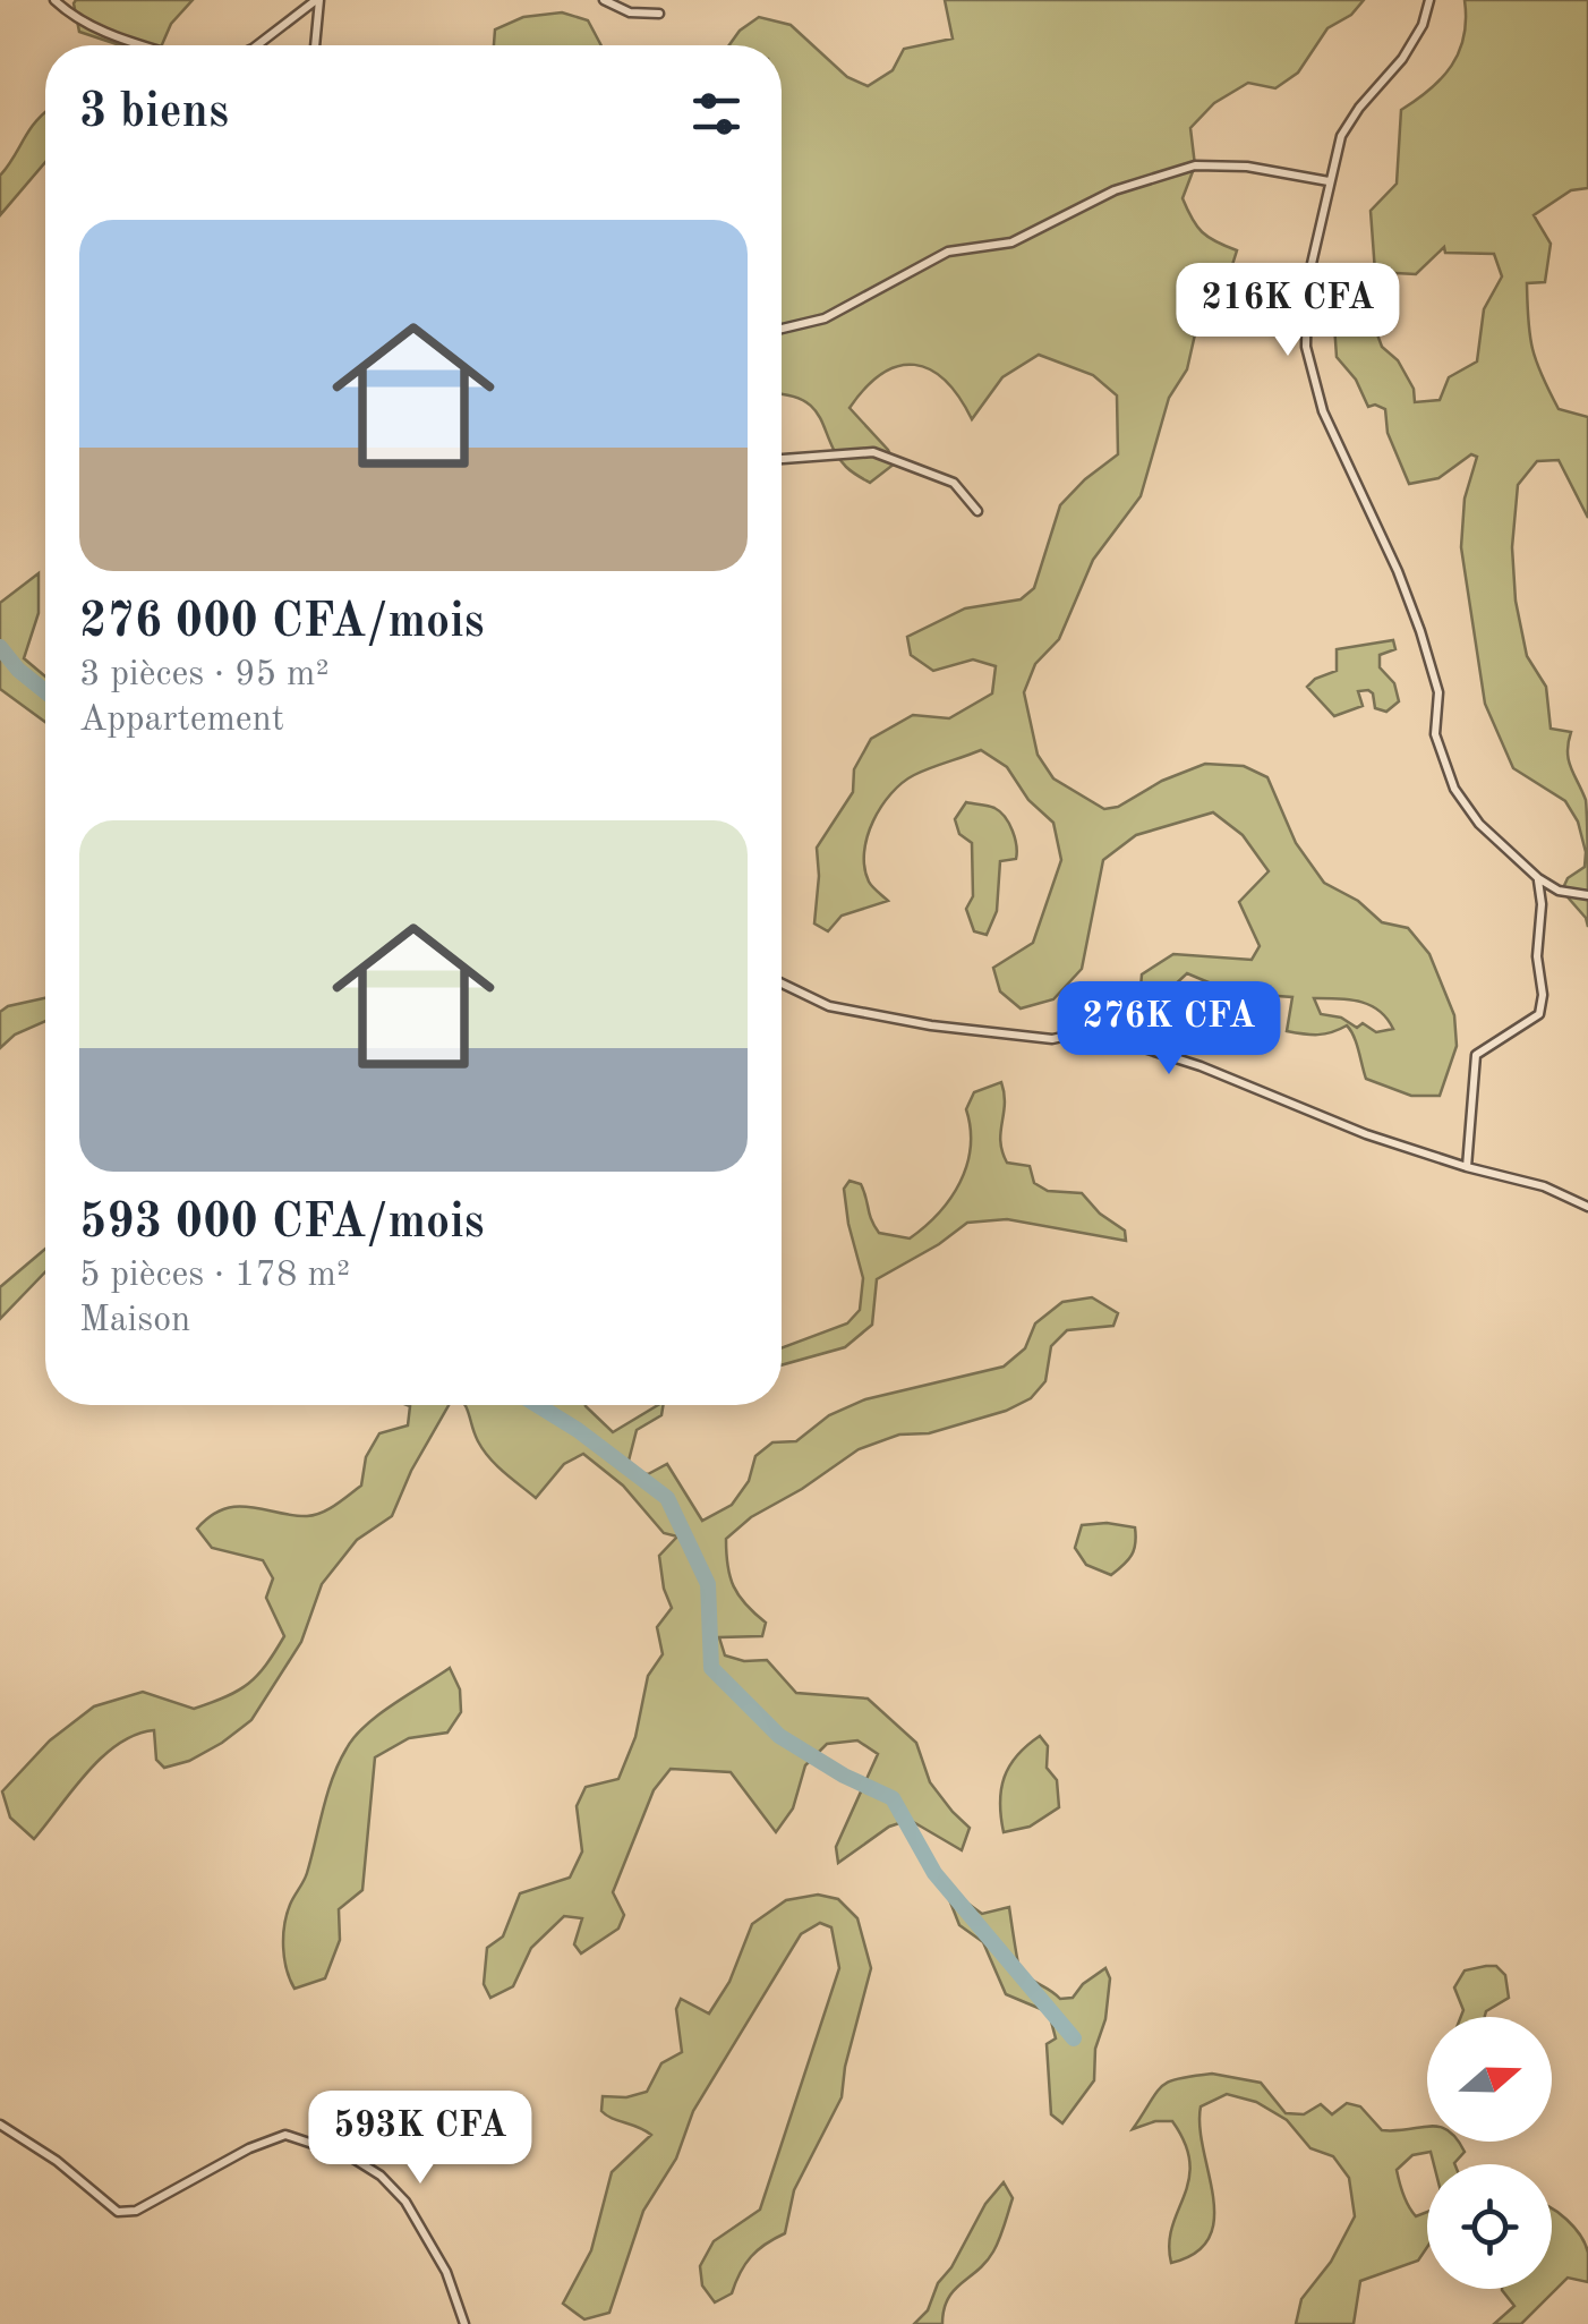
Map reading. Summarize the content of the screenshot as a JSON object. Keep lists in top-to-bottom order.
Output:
{
  "north": "right",
  "page": {
    "heading": "3 biens",
    "list": [
      {
        "name": "276 000 CFA/mois",
        "note": "3 pièces · 95 m² · Appartement"
      },
      {
        "name": "593 000 CFA/mois",
        "note": "5 pièces · 178 m² · Maison"
      }
    ],
    "price": ["216K CFA", "276K CFA", "593K CFA"]
  }
}
